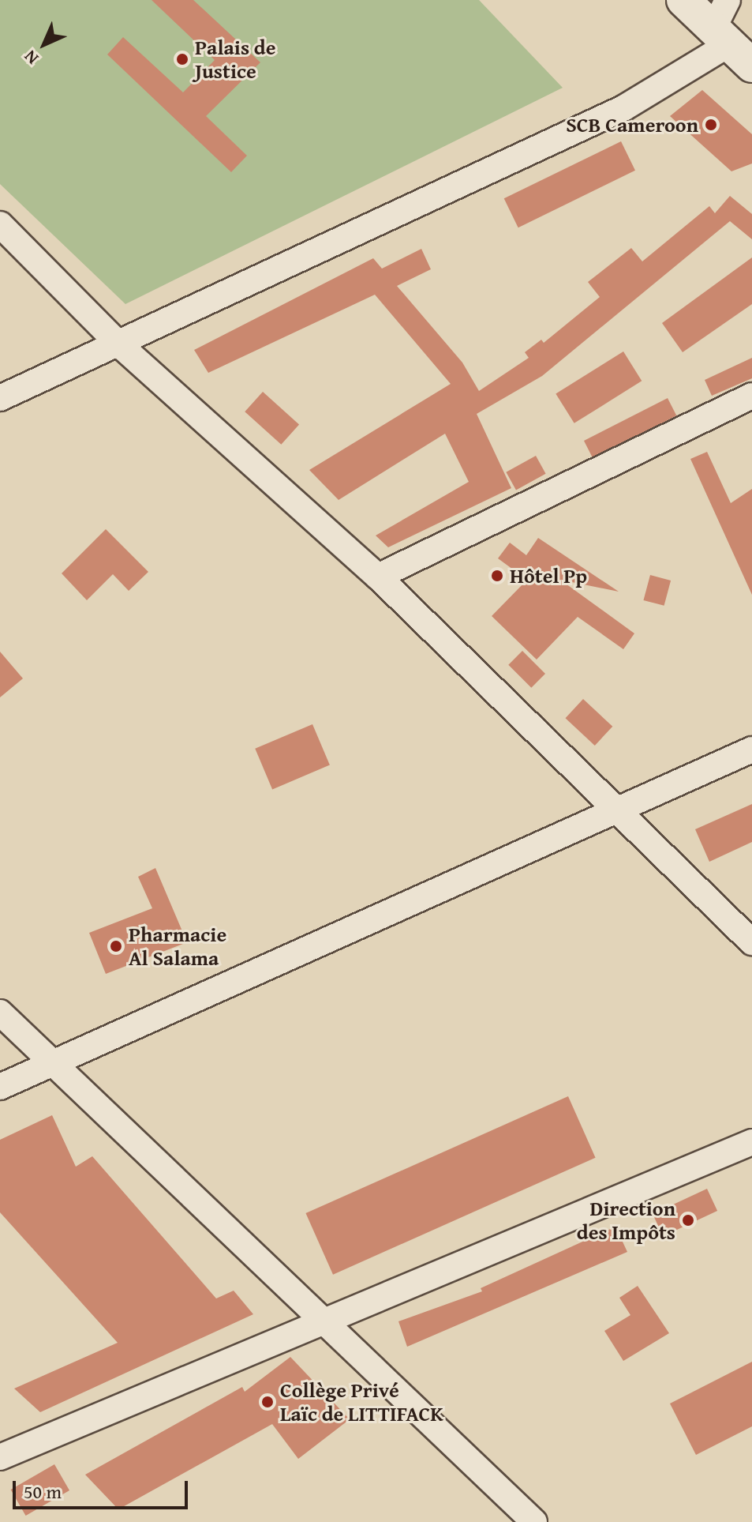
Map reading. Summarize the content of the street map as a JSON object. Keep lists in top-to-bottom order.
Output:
{
  "places": [
    "Palais de Justice",
    "SCB Cameroon",
    "Hôtel Pp",
    "Pharmacie Al Salama",
    "Direction des Impôts",
    "Collège Privé Laïc de LITTIFACK"
  ],
  "scale_bar": "50 m",
  "north": "bottom left"
}
